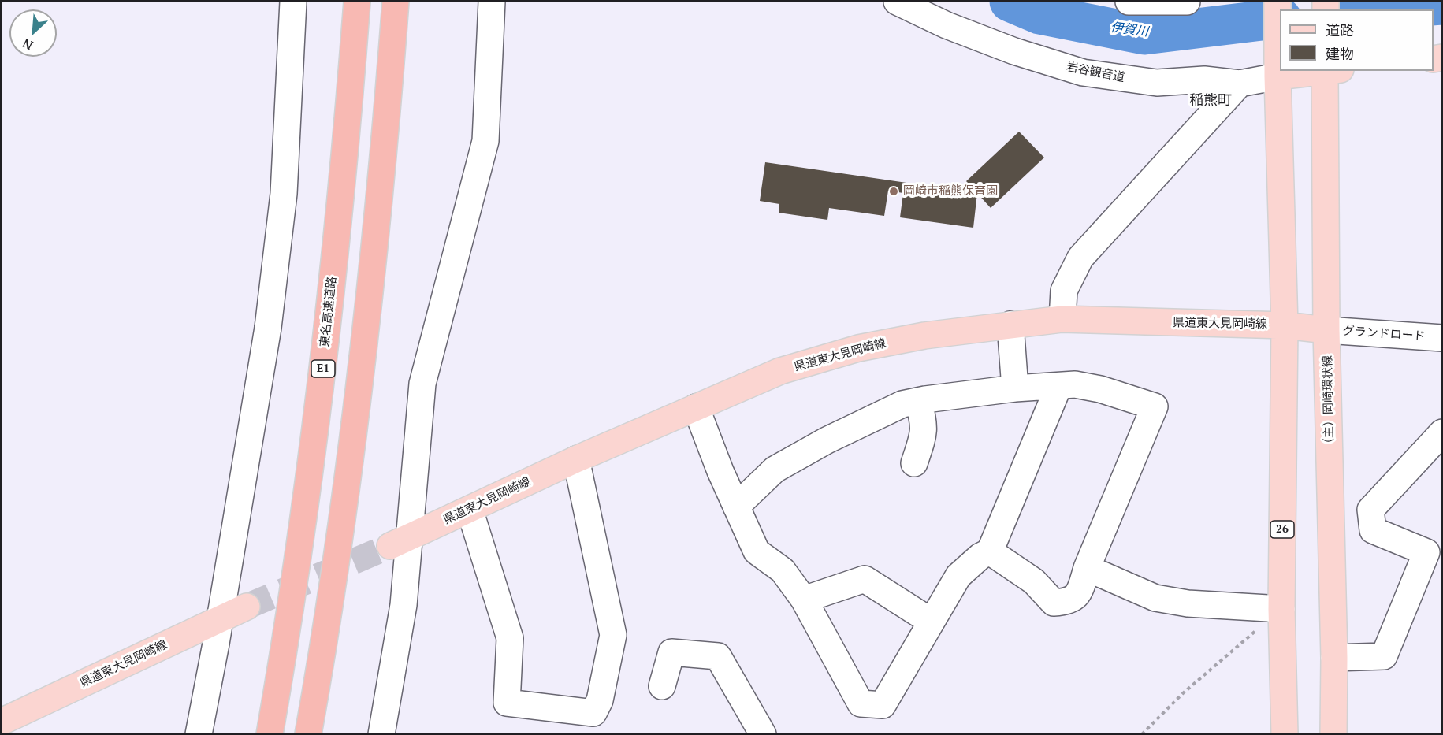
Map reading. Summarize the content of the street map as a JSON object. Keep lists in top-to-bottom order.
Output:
{
  "streets": {
    "highway": ["東名高速道路", "E1"],
    "main road": ["県道東大見岡崎線", "（主）岡崎環状線", "26"],
    "street": ["岩谷観音道", "グランドロード"]
  },
  "crossings": [
    ["岩谷観音道", "26"],
    ["県道東大見岡崎線", "グランドロード"],
    ["県道東大見岡崎線", "（主）岡崎環状線"],
    ["県道東大見岡崎線", "26"],
    ["グランドロード", "（主）岡崎環状線"]
  ],
  "districts": ["稲熊町"],
  "water": ["伊賀川"],
  "places": ["岡崎市稲熊保育園"],
  "legend": ["道路", "建物"],
  "north": "bottom left"
}
